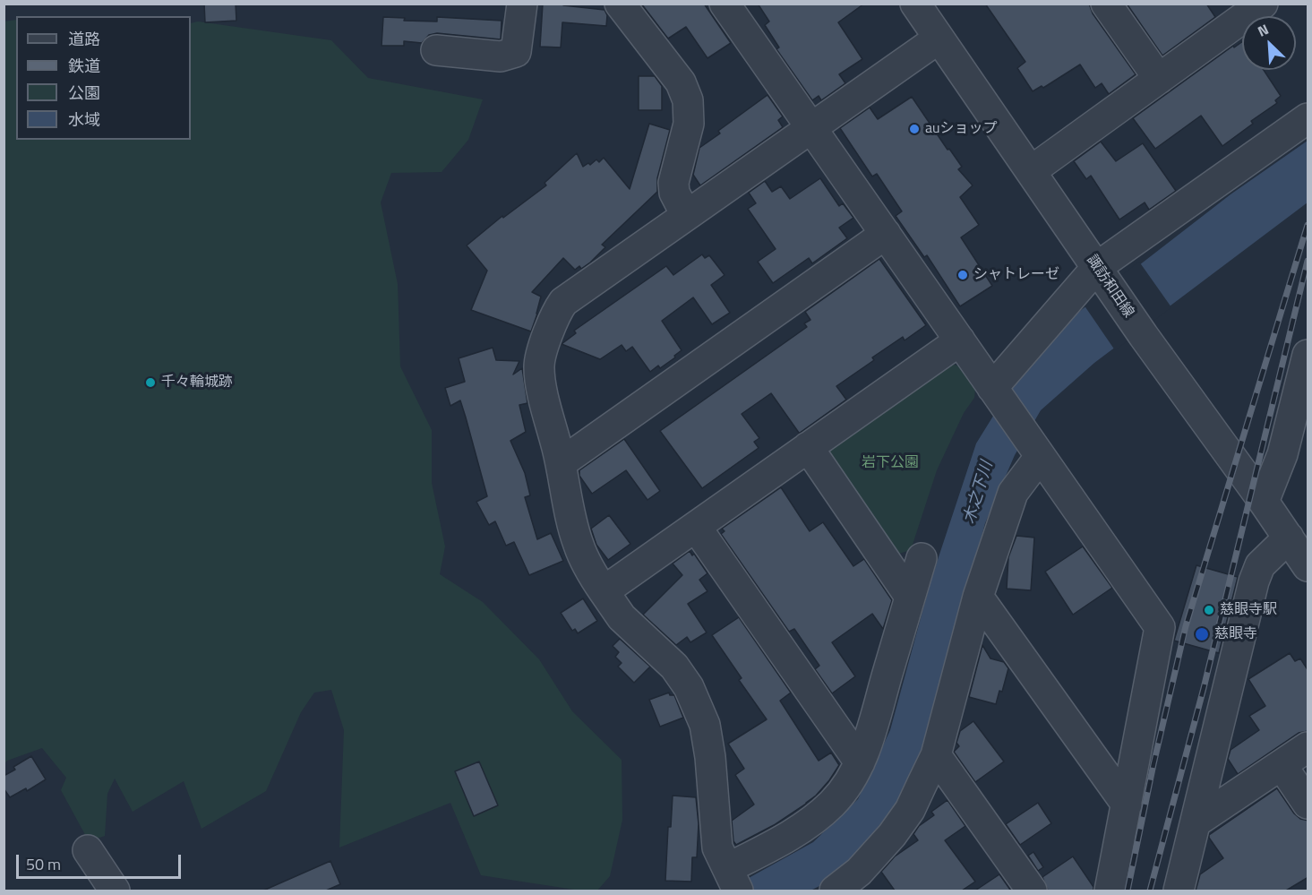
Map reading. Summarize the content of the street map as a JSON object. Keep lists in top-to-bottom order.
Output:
{
  "streets": {
    "street": ["諏訪和田線"]
  },
  "water": ["木之下川"],
  "parks": ["岩下公園"],
  "places": [
    "auショップ",
    "シャトレーゼ",
    "千々輪城跡",
    "慈眼寺駅",
    "慈眼寺"
  ],
  "legend": [
    "道路",
    "鉄道",
    "公園",
    "水域"
  ],
  "scale_bar": "50 m",
  "north": "top left"
}
